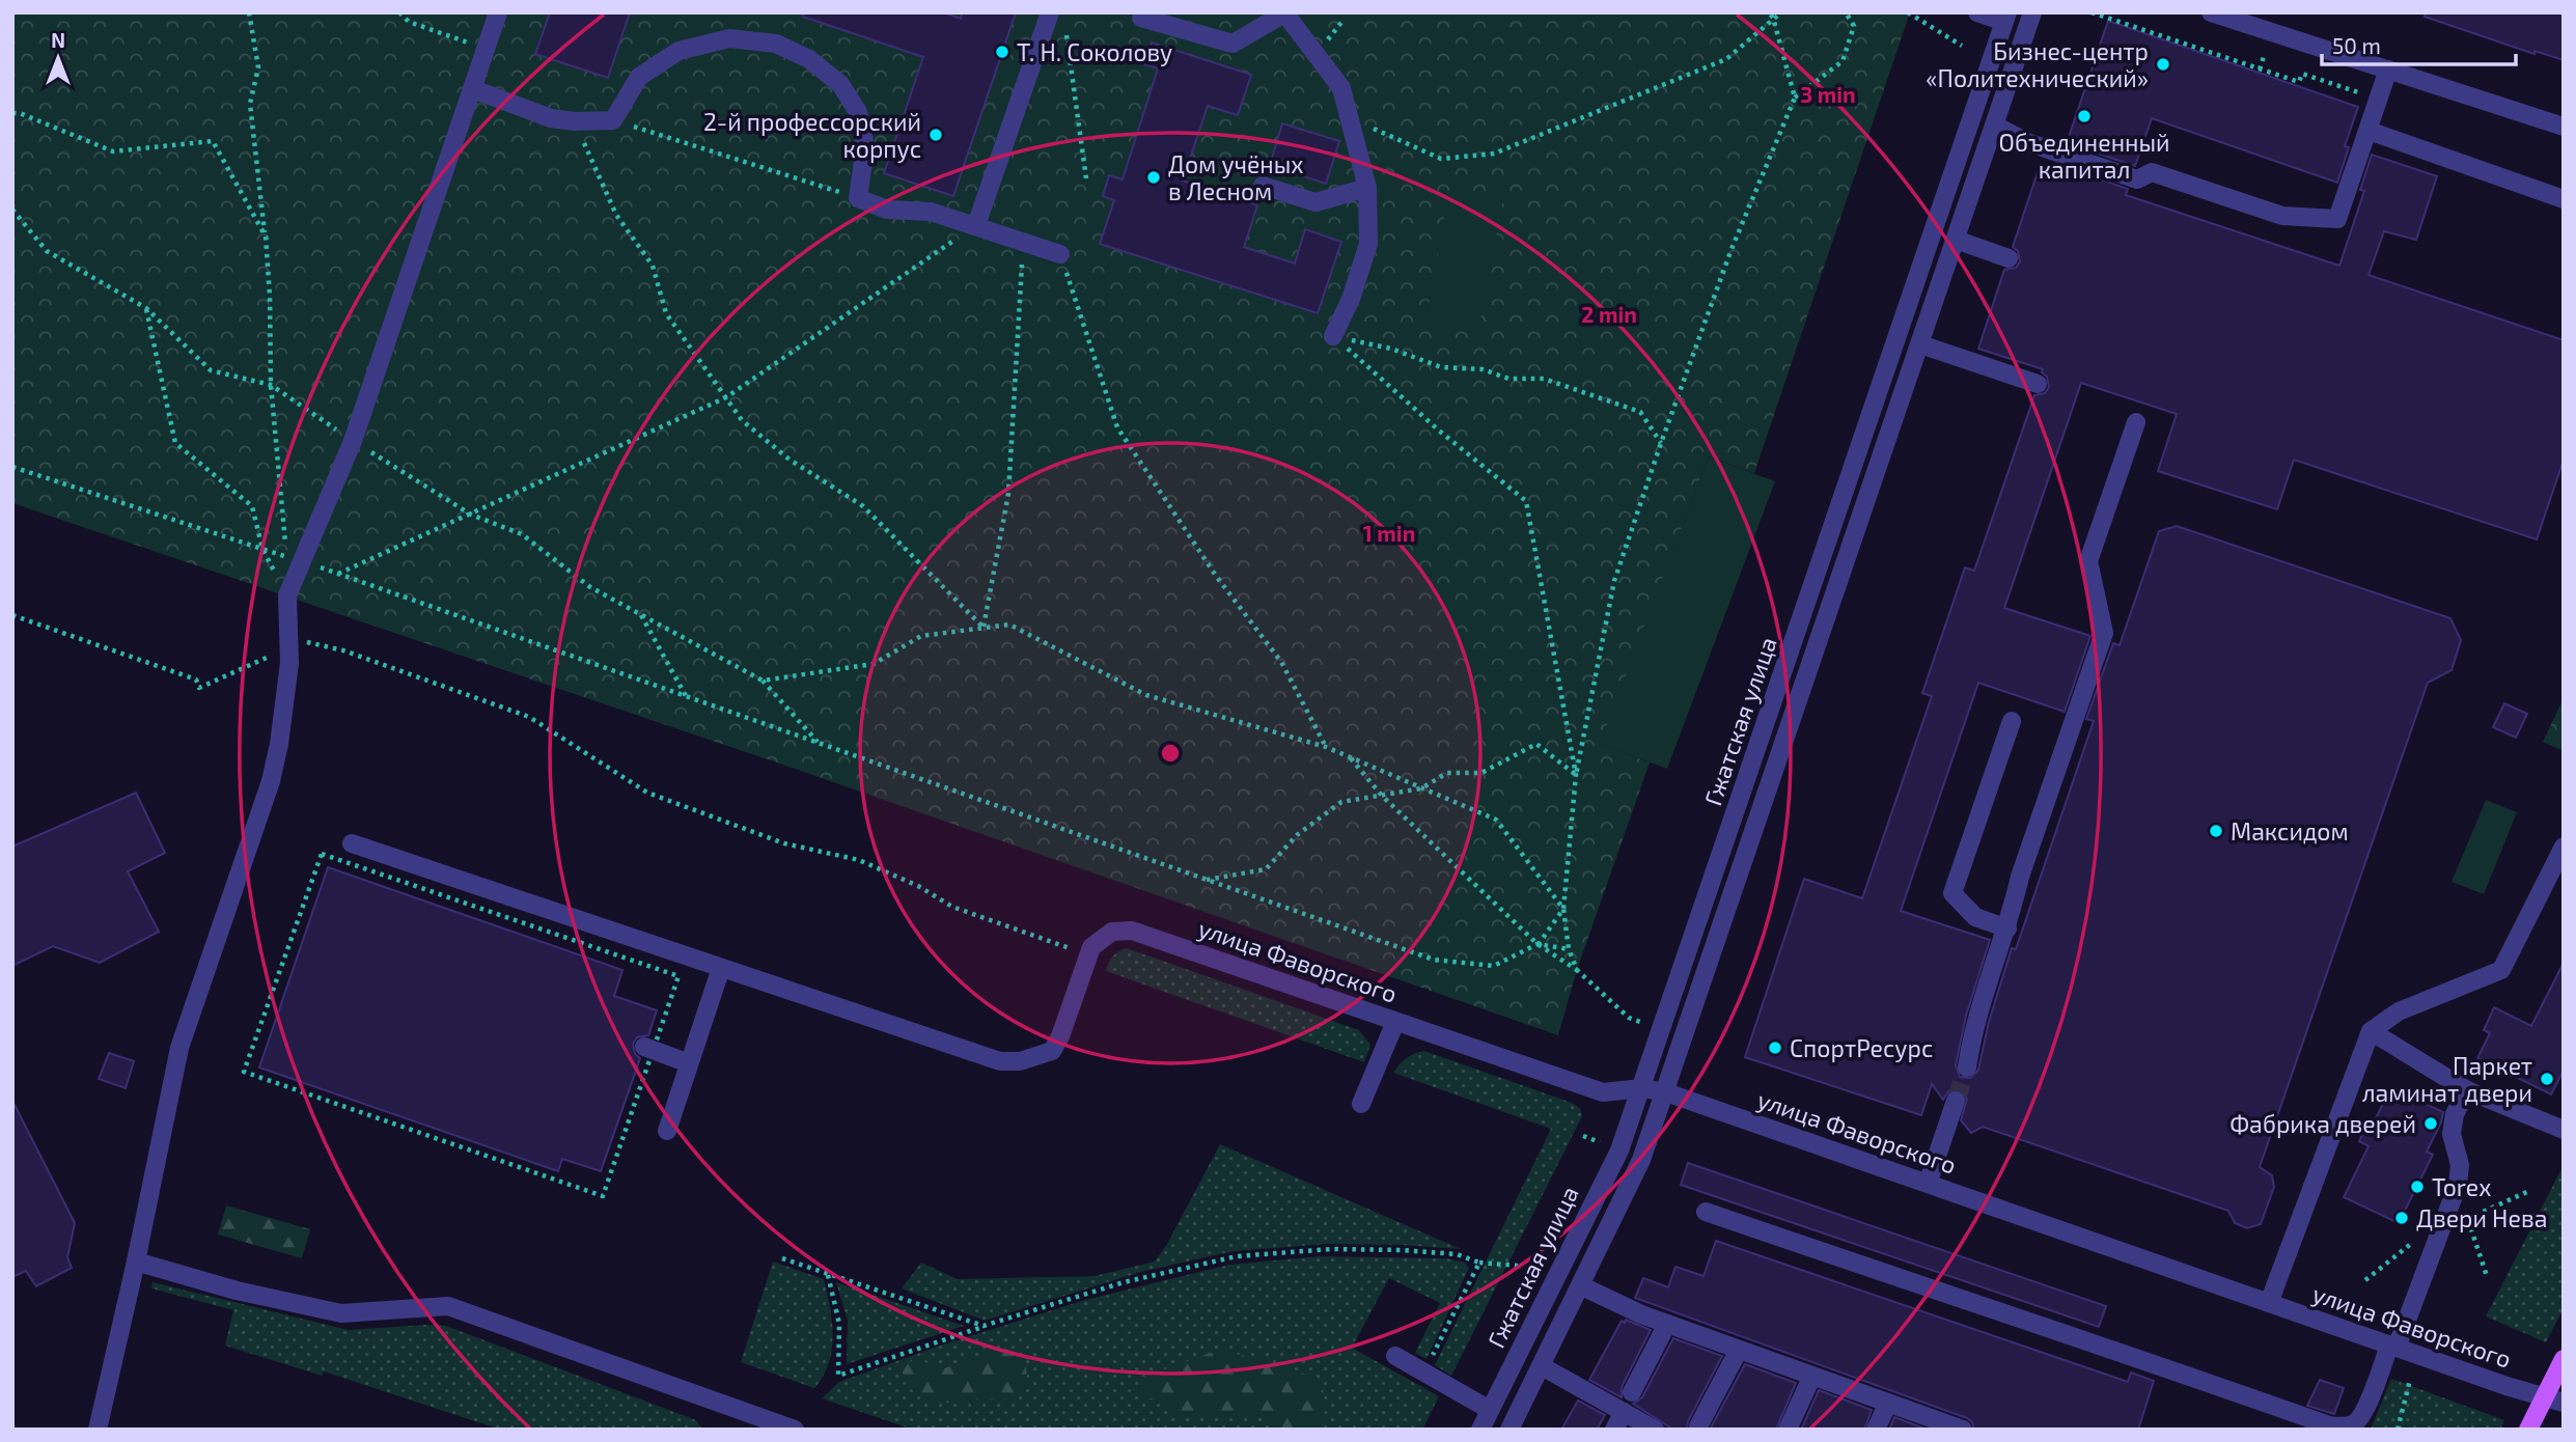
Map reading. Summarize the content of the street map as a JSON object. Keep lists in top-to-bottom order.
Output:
{
  "streets": {
    "street": ["Гжатская улица", "улица Фаворского"]
  },
  "crossings": [
    ["Гжатская улица", "улица Фаворского"]
  ],
  "places": [
    "Т. Н. Соколову",
    "Бизнес-центр «Политехнический»",
    "Объединенный капитал",
    "2-й профессорский корпус",
    "Дом учёных в Лесном",
    "Максидом",
    "СпортРесурс",
    "Паркет ламинат двери",
    "Фабрика дверей",
    "Torex",
    "Двери Нева"
  ],
  "scale_bar": "50 m",
  "north": "top",
  "rings": ["3 min", "2 min", "1 min"]
}
